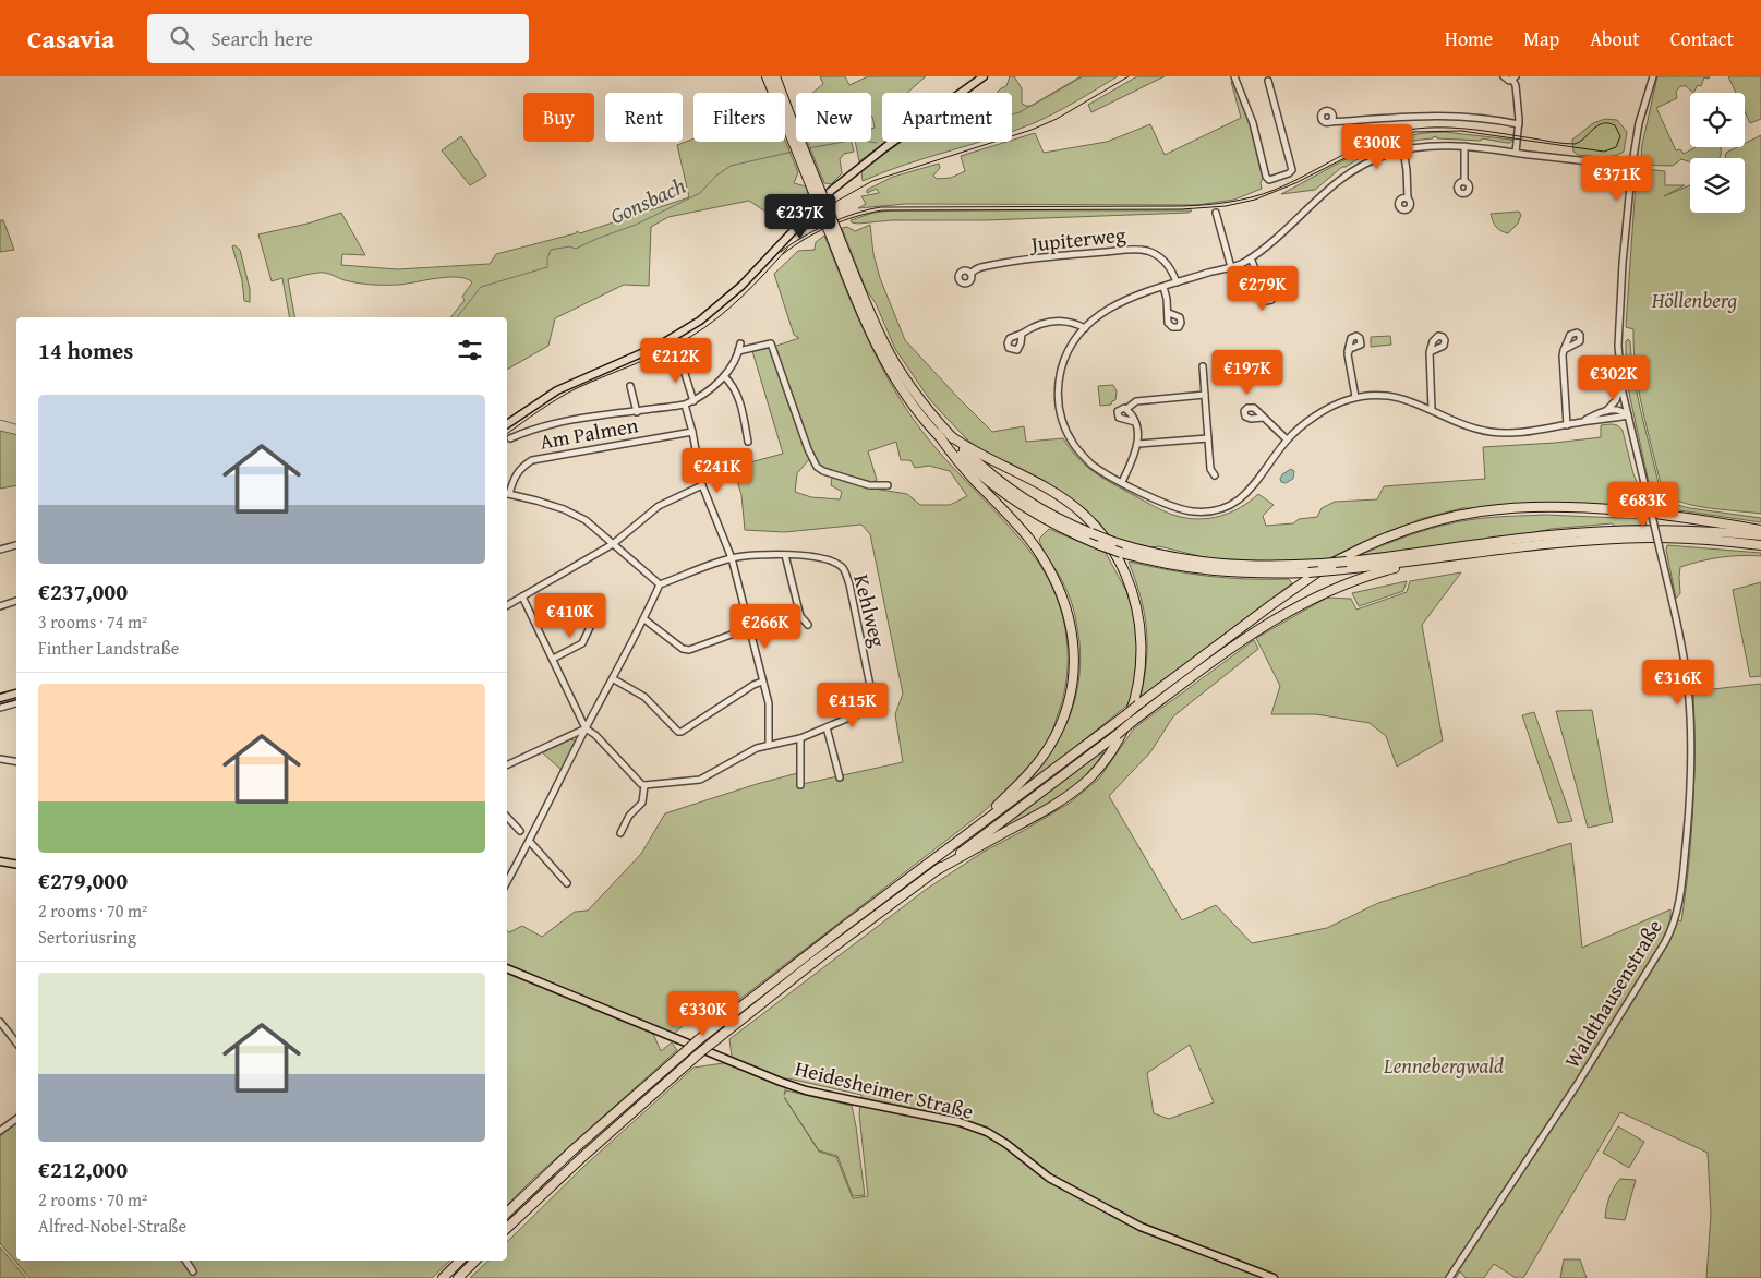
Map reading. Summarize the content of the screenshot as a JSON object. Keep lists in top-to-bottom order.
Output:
{
  "streets": {
    "main road": ["Heidesheimer Straße"],
    "street": [
      "Jupiterweg",
      "Am Palmen",
      "Kehlweg",
      "Waldthausenstraße"
    ]
  },
  "water": ["Gonsbach"],
  "parks": ["Höllenberg", "Lennebergwald"],
  "page": {
    "header": "Casavia",
    "search": "Search here",
    "nav": [
      "Home",
      "Map",
      "About",
      "Contact"
    ],
    "chip": [
      "Buy",
      "Rent",
      "Filters",
      "New",
      "Apartment"
    ],
    "price": [
      "€300K",
      "€371K",
      "€237K",
      "€279K",
      "€212K",
      "€197K",
      "€302K",
      "€241K",
      "€683K",
      "€410K",
      "€266K",
      "€316K",
      "€415K",
      "€330K"
    ],
    "heading": "14 homes",
    "list": [
      {
        "name": "€237,000",
        "note": "3 rooms · 74 m² · Finther Landstraße"
      },
      {
        "name": "€279,000",
        "note": "2 rooms · 70 m² · Sertoriusring"
      },
      {
        "name": "€212,000",
        "note": "2 rooms · 70 m² · Alfred-Nobel-Straße"
      }
    ]
  }
}
